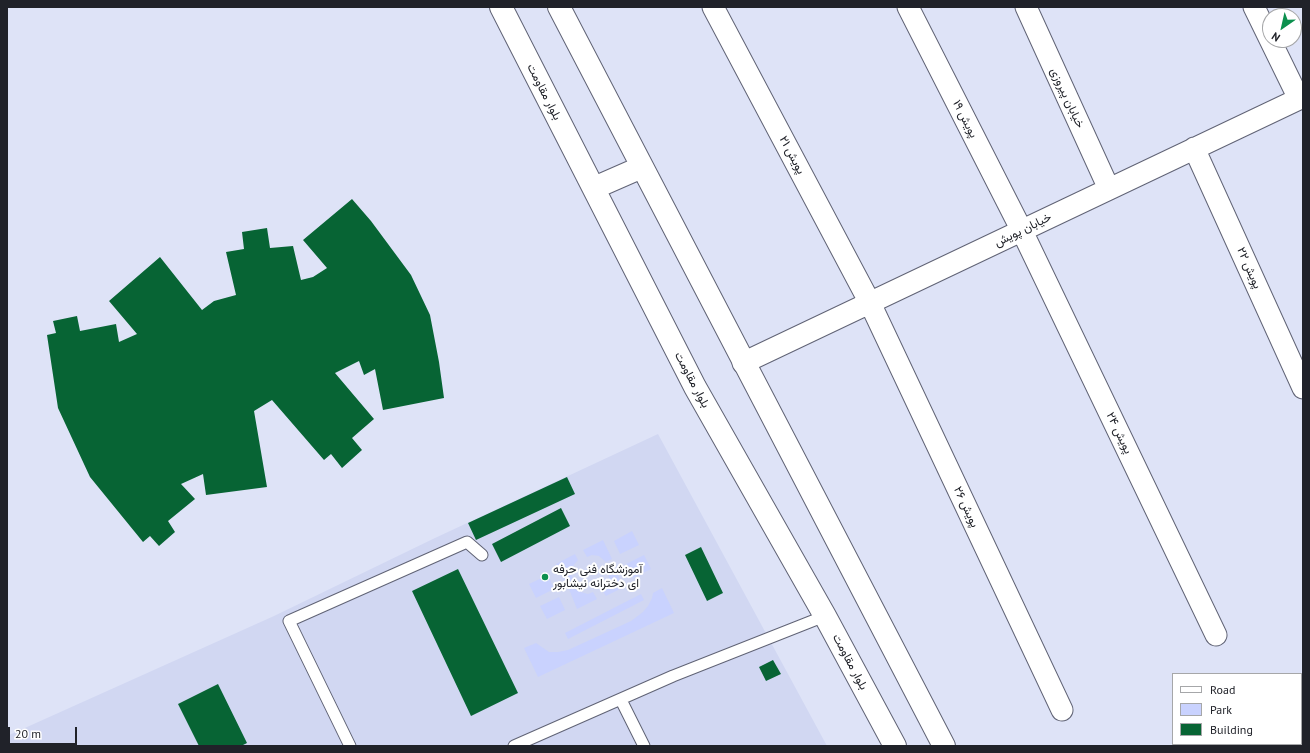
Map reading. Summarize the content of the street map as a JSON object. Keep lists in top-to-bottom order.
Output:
{
  "streets": {
    "street": [
      "بلوار مقاومت",
      "خیابان پیروزی",
      "پویش ۱۹",
      "پویش ۲۱",
      "خیابان پویش",
      "پویش ۲۲",
      "پویش ۲۴",
      "پویش ۲۶"
    ]
  },
  "crossings": [
    ["خیابان پیروزی", "خیابان پویش"],
    ["پویش ۱۹", "خیابان پویش"],
    ["پویش ۱۹", "پویش ۲۴"],
    ["پویش ۲۱", "خیابان پویش"],
    ["پویش ۲۱", "پویش ۲۶"],
    ["خیابان پویش", "پویش ۲۲"],
    ["خیابان پویش", "پویش ۲۴"],
    ["خیابان پویش", "پویش ۲۶"]
  ],
  "places": ["آموزشگاه فنی حرفه ای دخترانه نیشابور"],
  "legend": ["Road", "Park", "Building"],
  "scale_bar": "20 m",
  "north": "bottom left"
}
